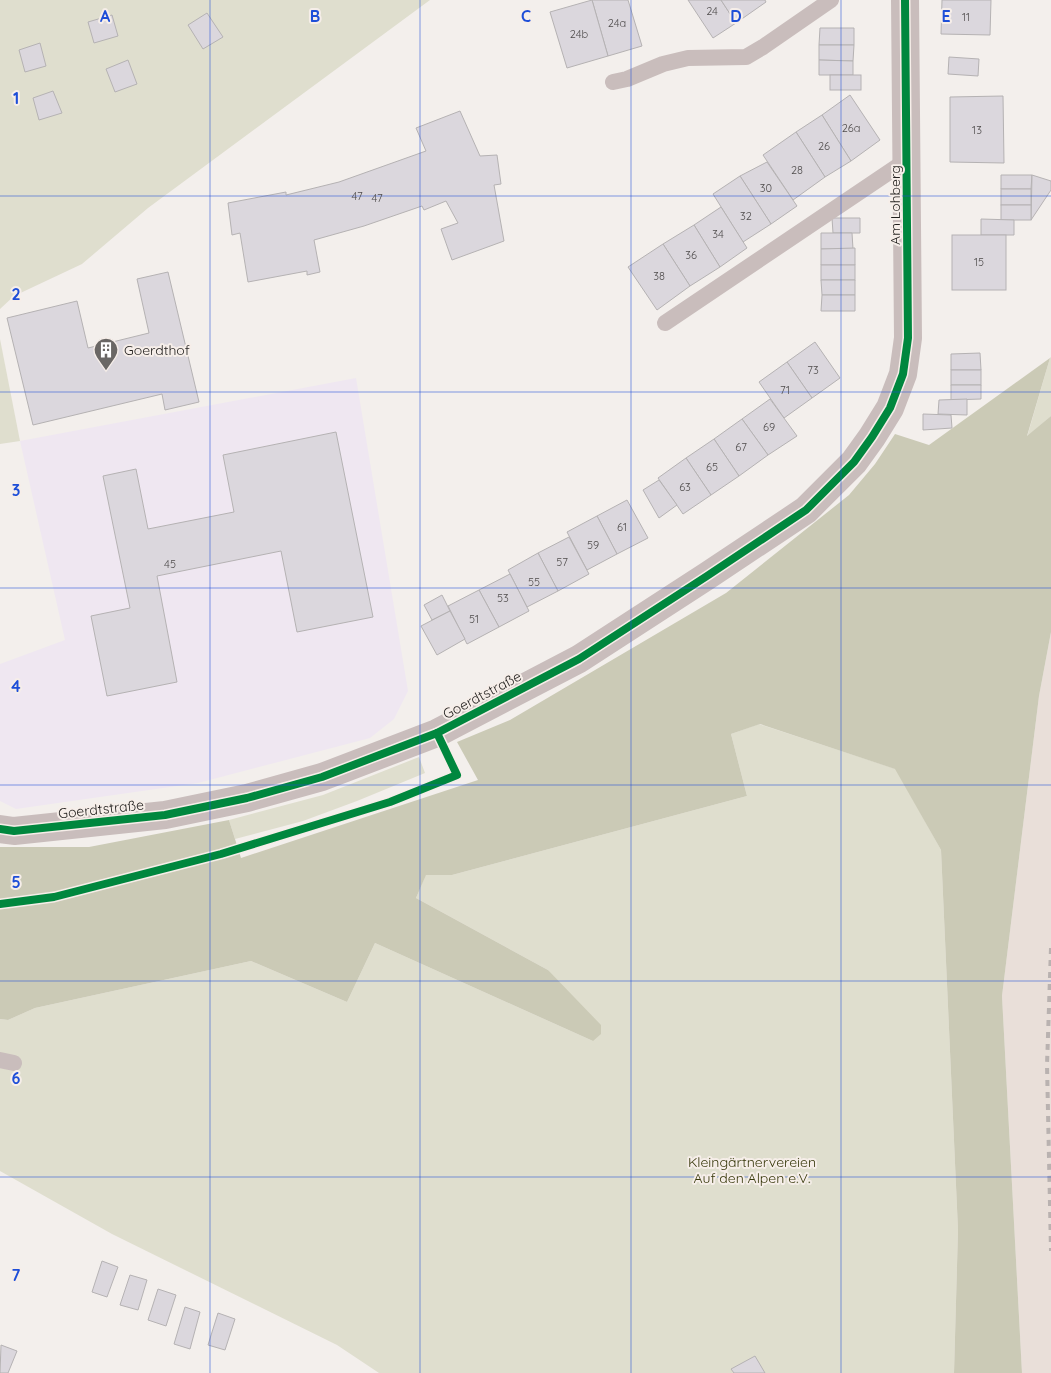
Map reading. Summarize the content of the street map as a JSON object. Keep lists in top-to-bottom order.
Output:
{
  "streets": {
    "street": ["Am Lohberg", "Goerdtstraße"]
  },
  "crossings": [
    ["Am Lohberg", "Goerdtstraße"]
  ],
  "parks": ["Kleingärtnervereien Auf den Alpen e.V."],
  "places": {
    "building": ["Goerdthof"]
  },
  "house_numbers": [
    "24",
    "11",
    "24a",
    "24b",
    "26a",
    "13",
    "26",
    "28",
    "30",
    "47",
    "47",
    "32",
    "34",
    "36",
    "15",
    "38",
    "73",
    "71",
    "69",
    "67",
    "65",
    "63",
    "61",
    "59",
    "57",
    "45",
    "55",
    "53",
    "51"
  ],
  "grid": {
    "columns": [
      "A",
      "B",
      "C",
      "D",
      "E"
    ],
    "rows": [
      "1",
      "2",
      "3",
      "4",
      "5",
      "6",
      "7"
    ]
  }
}
